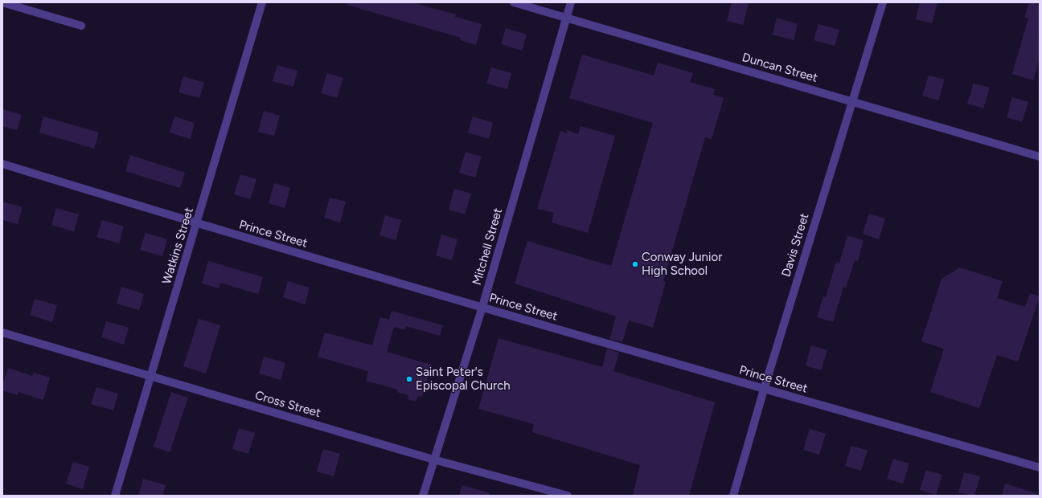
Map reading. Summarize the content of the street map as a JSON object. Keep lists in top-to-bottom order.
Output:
{
  "streets": {
    "street": [
      "Duncan Street",
      "Prince Street",
      "Davis Street",
      "Watkins Street",
      "Mitchell Street",
      "Cross Street"
    ]
  },
  "crossings": [
    ["Duncan Street", "Davis Street"],
    ["Duncan Street", "Mitchell Street"],
    ["Prince Street", "Davis Street"],
    ["Prince Street", "Watkins Street"],
    ["Prince Street", "Mitchell Street"],
    ["Watkins Street", "Cross Street"],
    ["Mitchell Street", "Cross Street"]
  ],
  "places": ["Conway Junior High School", "Saint Peter's Episcopal Church"]
}
